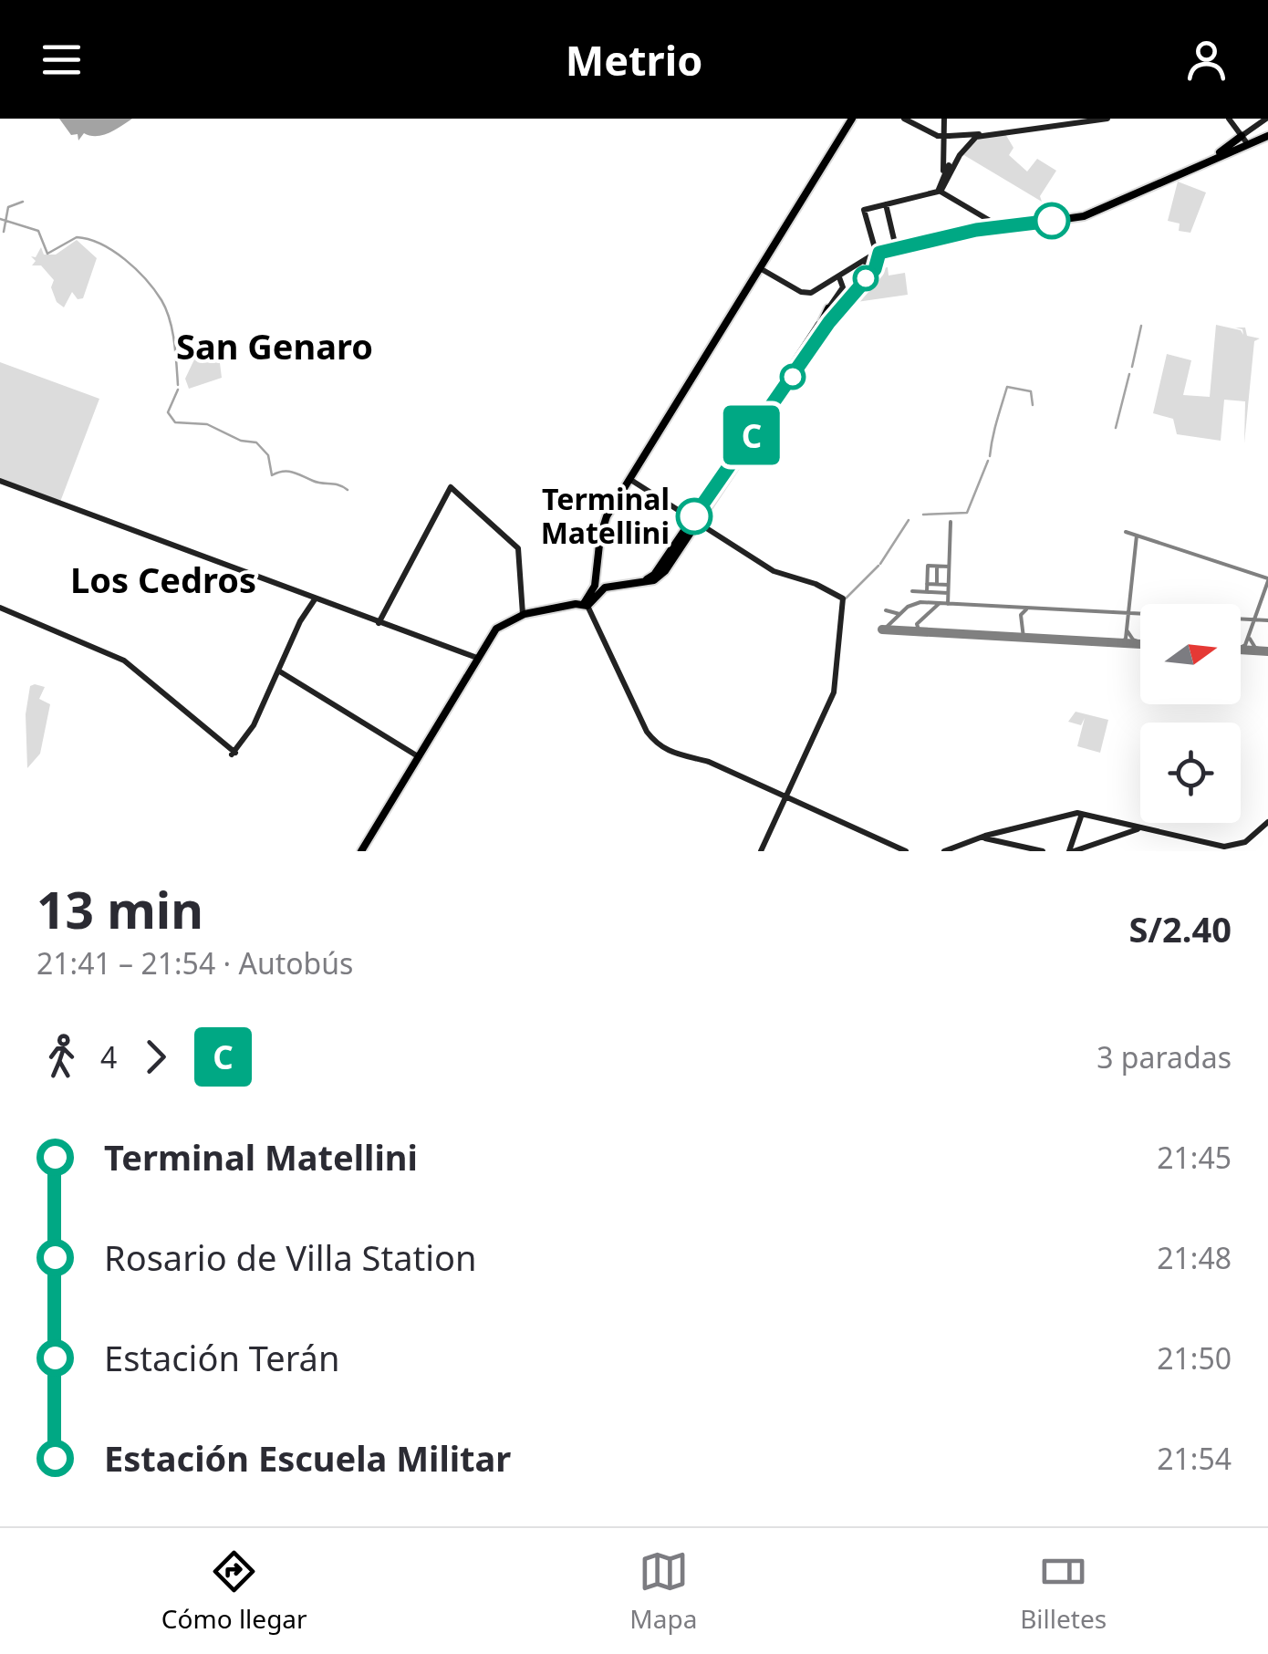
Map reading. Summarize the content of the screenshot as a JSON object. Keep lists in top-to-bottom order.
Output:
{
  "districts": ["San Genaro", "Los Cedros"],
  "places": ["Terminal Matellini"],
  "lines": ["bus line C"],
  "north": "right",
  "page": {
    "header": "Metrio",
    "on_map": "C",
    "heading": ["13 min", "21:41 – 21:54 · Autobús", "S/2.40"],
    "legs": ["4", "C", "3 paradas"],
    "list": [
      {
        "name": "Terminal Matellini",
        "value": "21:45"
      },
      {
        "name": "Rosario de Villa Station",
        "value": "21:48"
      },
      {
        "name": "Estación Terán",
        "value": "21:50"
      },
      {
        "name": "Estación Escuela Militar",
        "value": "21:54"
      }
    ],
    "tabs": ["Cómo llegar", "Mapa", "Billetes"]
  }
}
